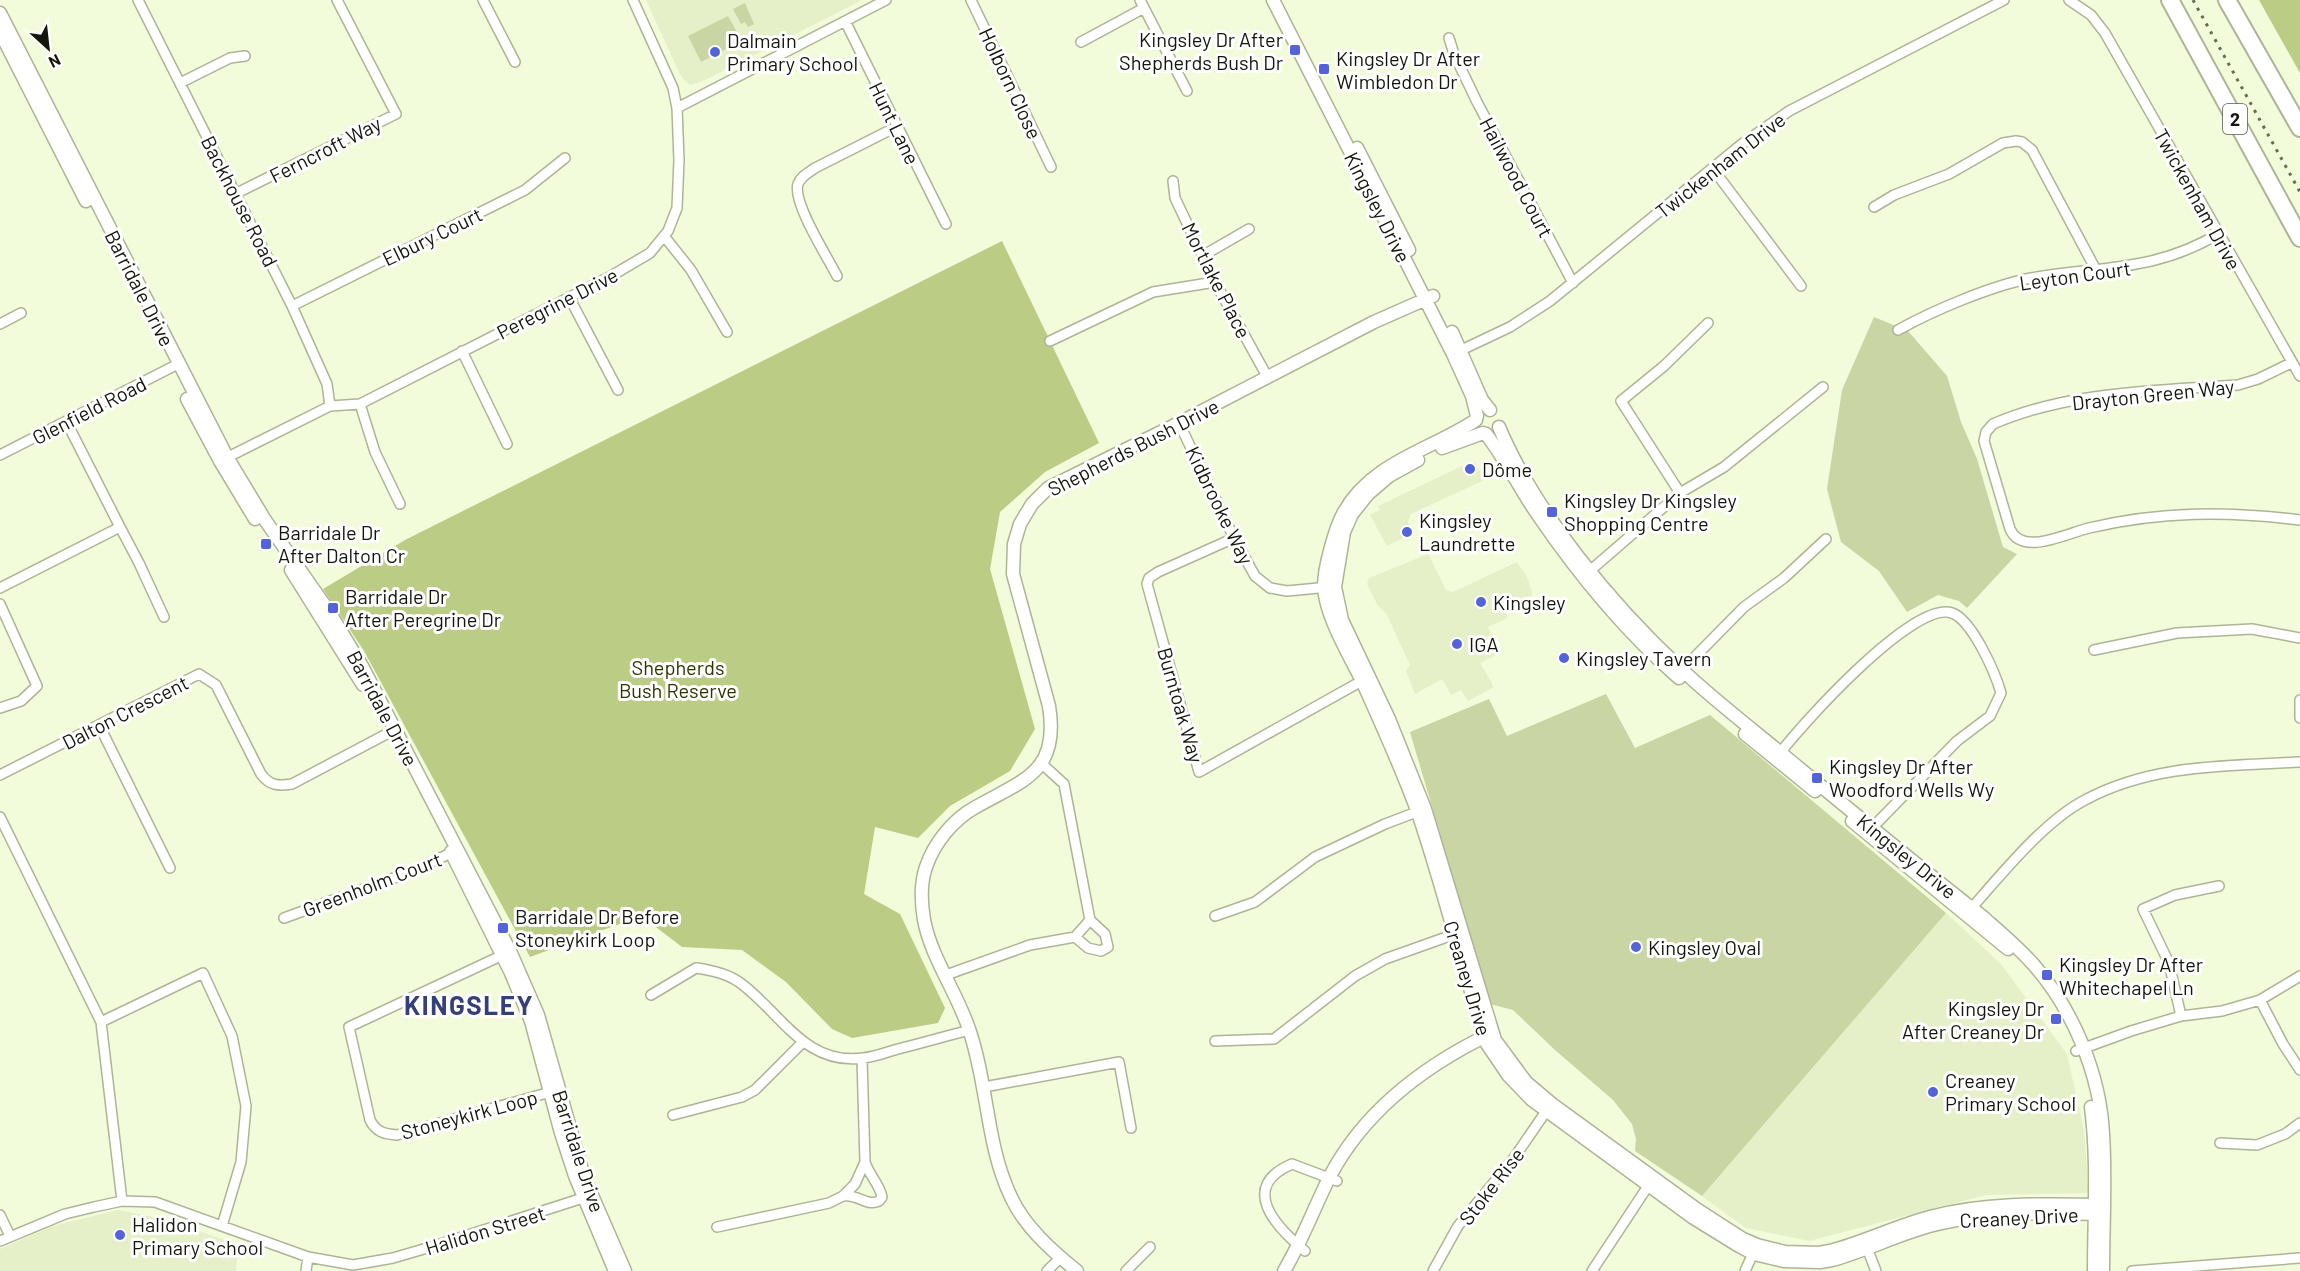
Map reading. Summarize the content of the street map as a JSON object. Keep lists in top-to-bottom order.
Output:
{
  "streets": {
    "highway": ["2"],
    "street": [
      "Holborn Close",
      "Hunt Lane",
      "Ferncroft Way",
      "Twickenham Drive",
      "Hailwood Court",
      "Backhouse Road",
      "Kingsley Drive",
      "Elbury Court",
      "Leyton Court",
      "Mortlake Place",
      "Barridale Drive",
      "Peregrine Drive",
      "Drayton Green Way",
      "Glenfield Road",
      "Shepherds Bush Drive",
      "Kidbrooke Way",
      "Burntoak Way",
      "Dalton Crescent",
      "Greenholm Court",
      "Creaney Drive",
      "Stoneykirk Loop",
      "Stoke Rise",
      "Halidon Street"
    ]
  },
  "crossings": [
    ["Ferncroft Way", "Backhouse Road"],
    ["Twickenham Drive", "Hailwood Court"],
    ["Twickenham Drive", "Kingsley Drive"],
    ["Twickenham Drive", "Leyton Court"],
    ["Twickenham Drive", "Drayton Green Way"],
    ["Backhouse Road", "Elbury Court"],
    ["Backhouse Road", "Peregrine Drive"],
    ["Kingsley Drive", "Shepherds Bush Drive"],
    ["Kingsley Drive", "Creaney Drive"],
    ["Mortlake Place", "Shepherds Bush Drive"],
    ["Barridale Drive", "Peregrine Drive"],
    ["Barridale Drive", "Glenfield Road"],
    ["Barridale Drive", "Dalton Crescent"],
    ["Barridale Drive", "Greenholm Court"],
    ["Barridale Drive", "Stoneykirk Loop"],
    ["Barridale Drive", "Halidon Street"],
    ["Shepherds Bush Drive", "Kidbrooke Way"],
    ["Kidbrooke Way", "Burntoak Way"],
    ["Kidbrooke Way", "Creaney Drive"],
    ["Burntoak Way", "Creaney Drive"],
    ["Creaney Drive", "Stoke Rise"]
  ],
  "districts": ["KINGSLEY"],
  "parks": ["Shepherds Bush Reserve"],
  "places": {
    "transit": [
      "Kingsley Dr After Shepherds Bush Dr",
      "Kingsley Dr After Wimbledon Dr",
      "Kingsley Dr Kingsley Shopping Centre",
      "Barridale Dr After Dalton Cr",
      "Barridale Dr After Peregrine Dr",
      "Kingsley Dr After Woodford Wells Wy",
      "Barridale Dr Before Stoneykirk Loop",
      "Kingsley Dr After Whitechapel Ln",
      "Kingsley Dr After Creaney Dr"
    ],
    "other": [
      "Dalmain Primary School",
      "Dôme",
      "Kingsley Laundrette",
      "Kingsley",
      "IGA",
      "Kingsley Tavern",
      "Kingsley Oval",
      "Creaney Primary School",
      "Halidon Primary School"
    ]
  },
  "north": "bottom right"
}
